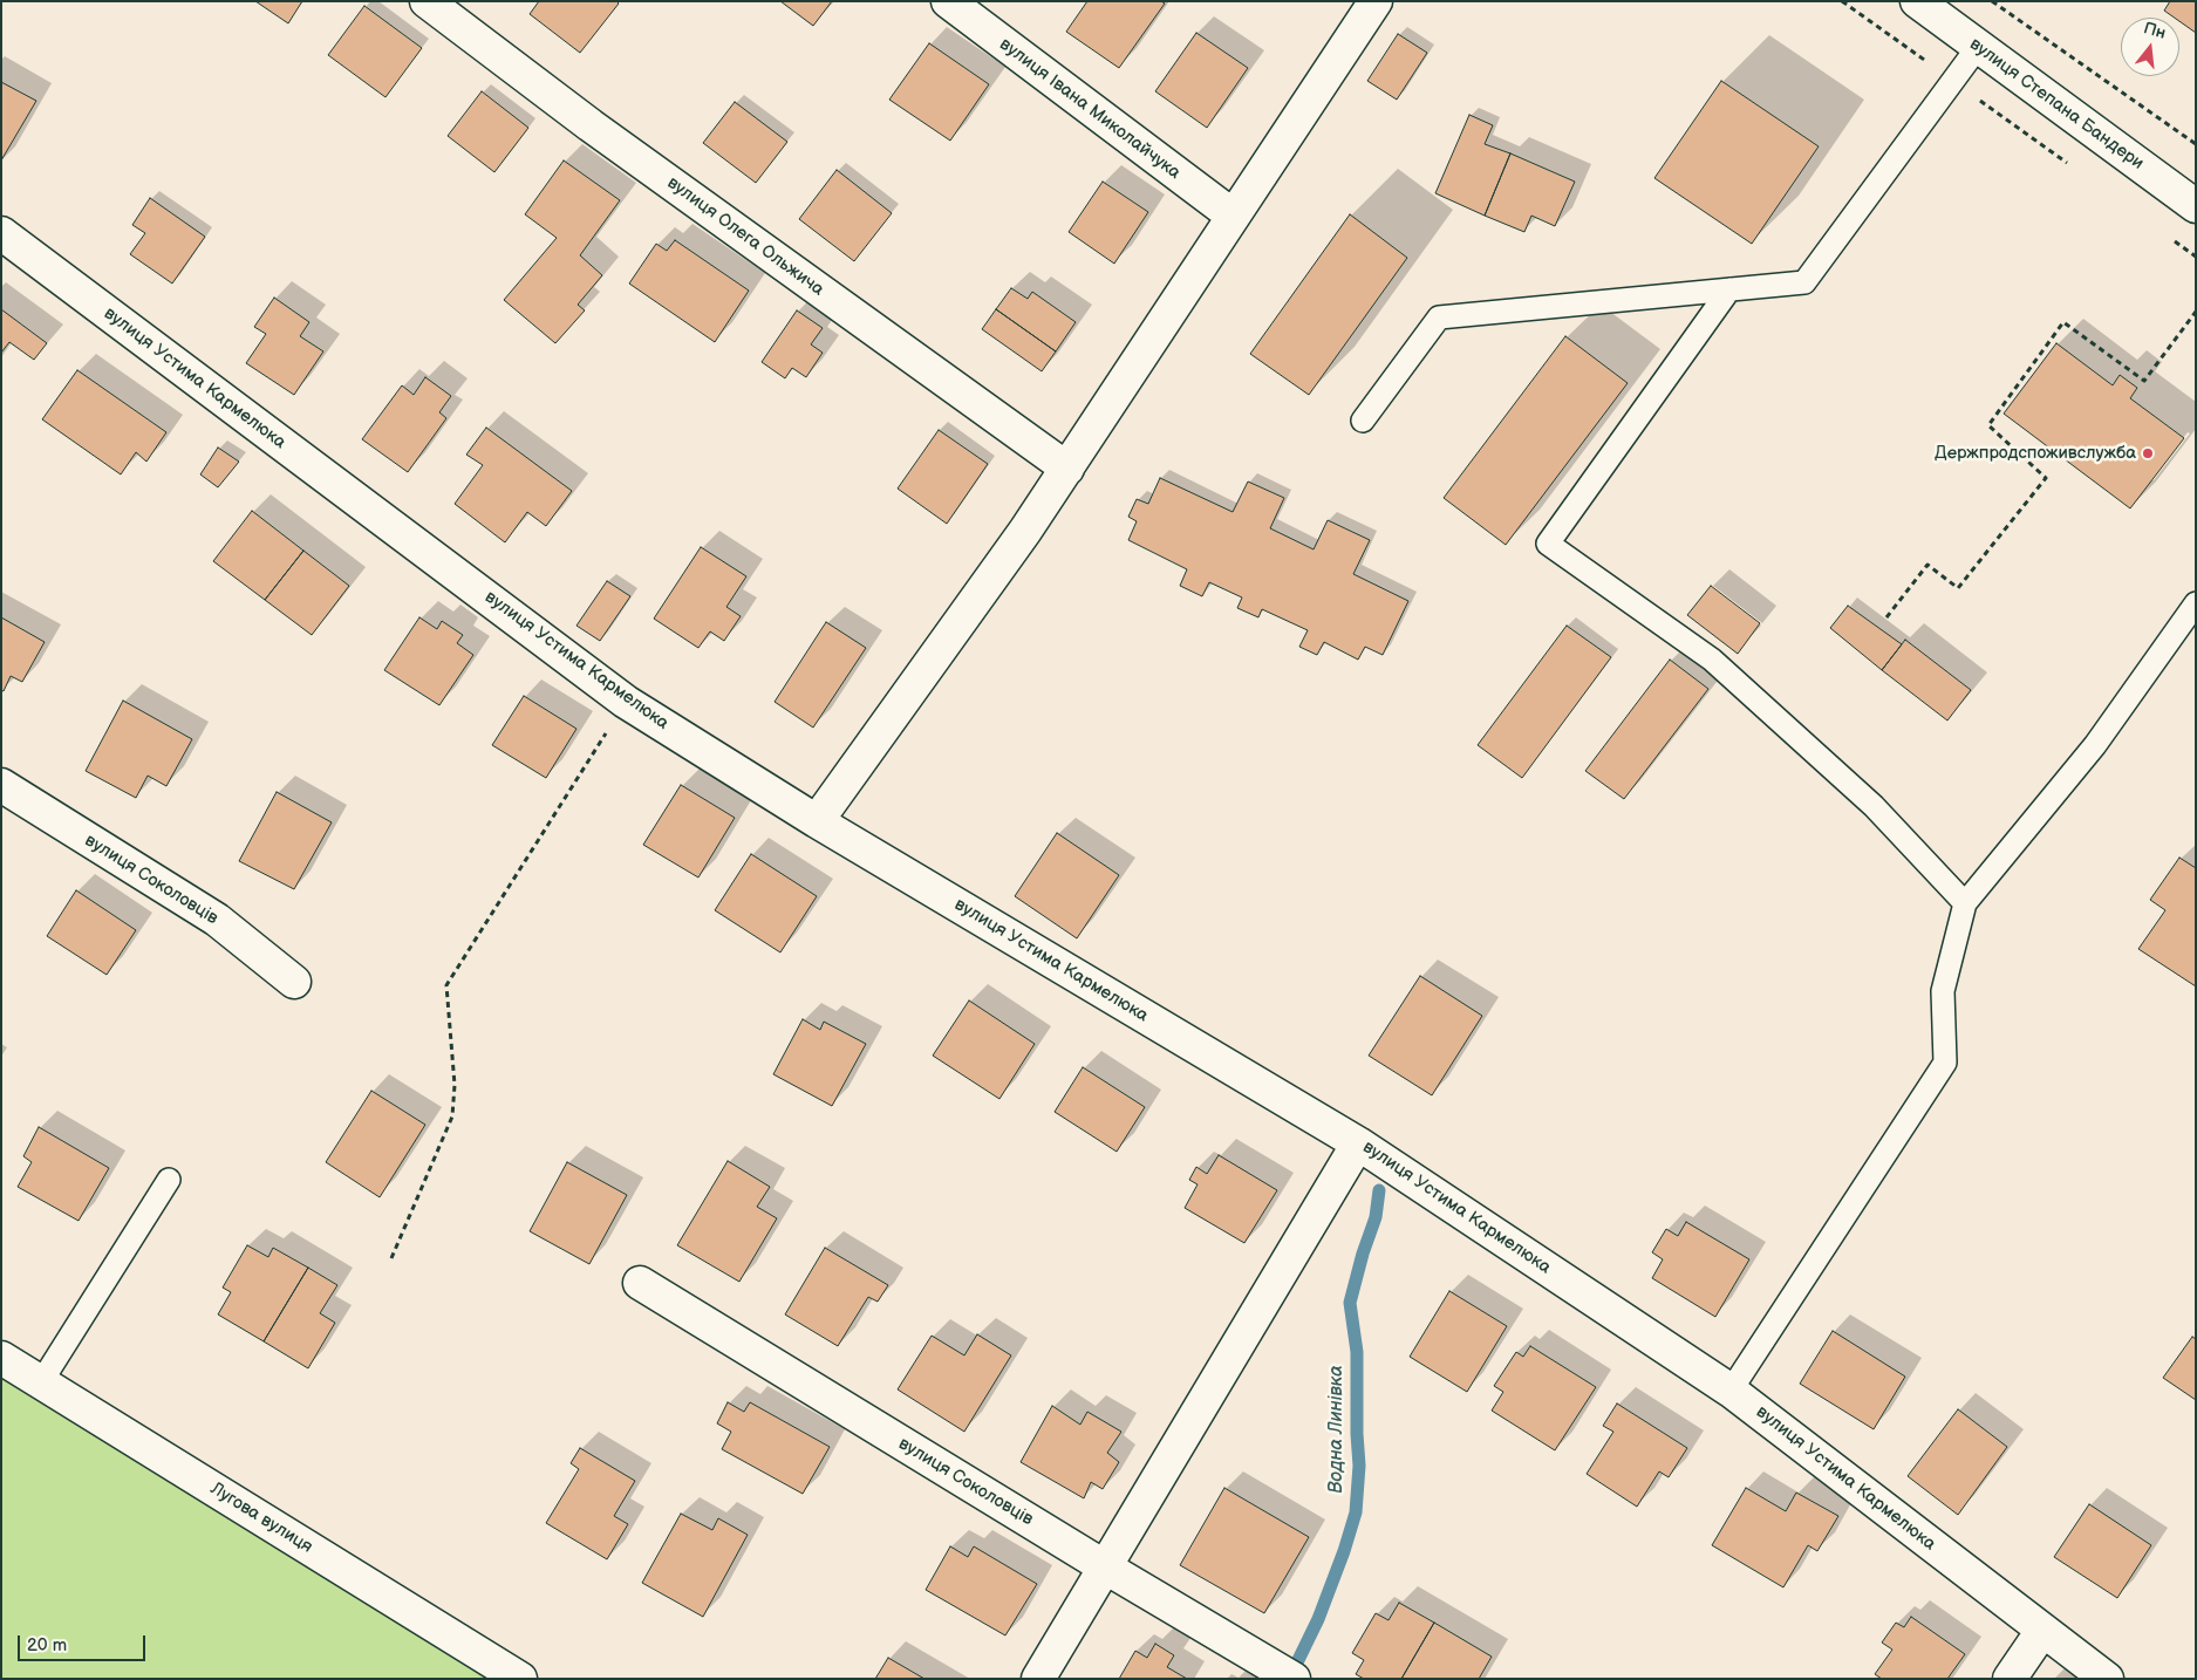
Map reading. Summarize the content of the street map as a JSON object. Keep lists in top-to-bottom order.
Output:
{
  "streets": {
    "street": [
      "вулиця Степана Бандери",
      "вулиця Івана Миколайчука",
      "вулиця Олега Ольжича",
      "вулиця Устима Кармелюка",
      "вулиця Соколовців",
      "Лугова вулиця"
    ]
  },
  "water": ["Водна Линівка"],
  "places": ["Держпродспоживслужба"],
  "scale_bar": "20 m",
  "north": "top"
}
